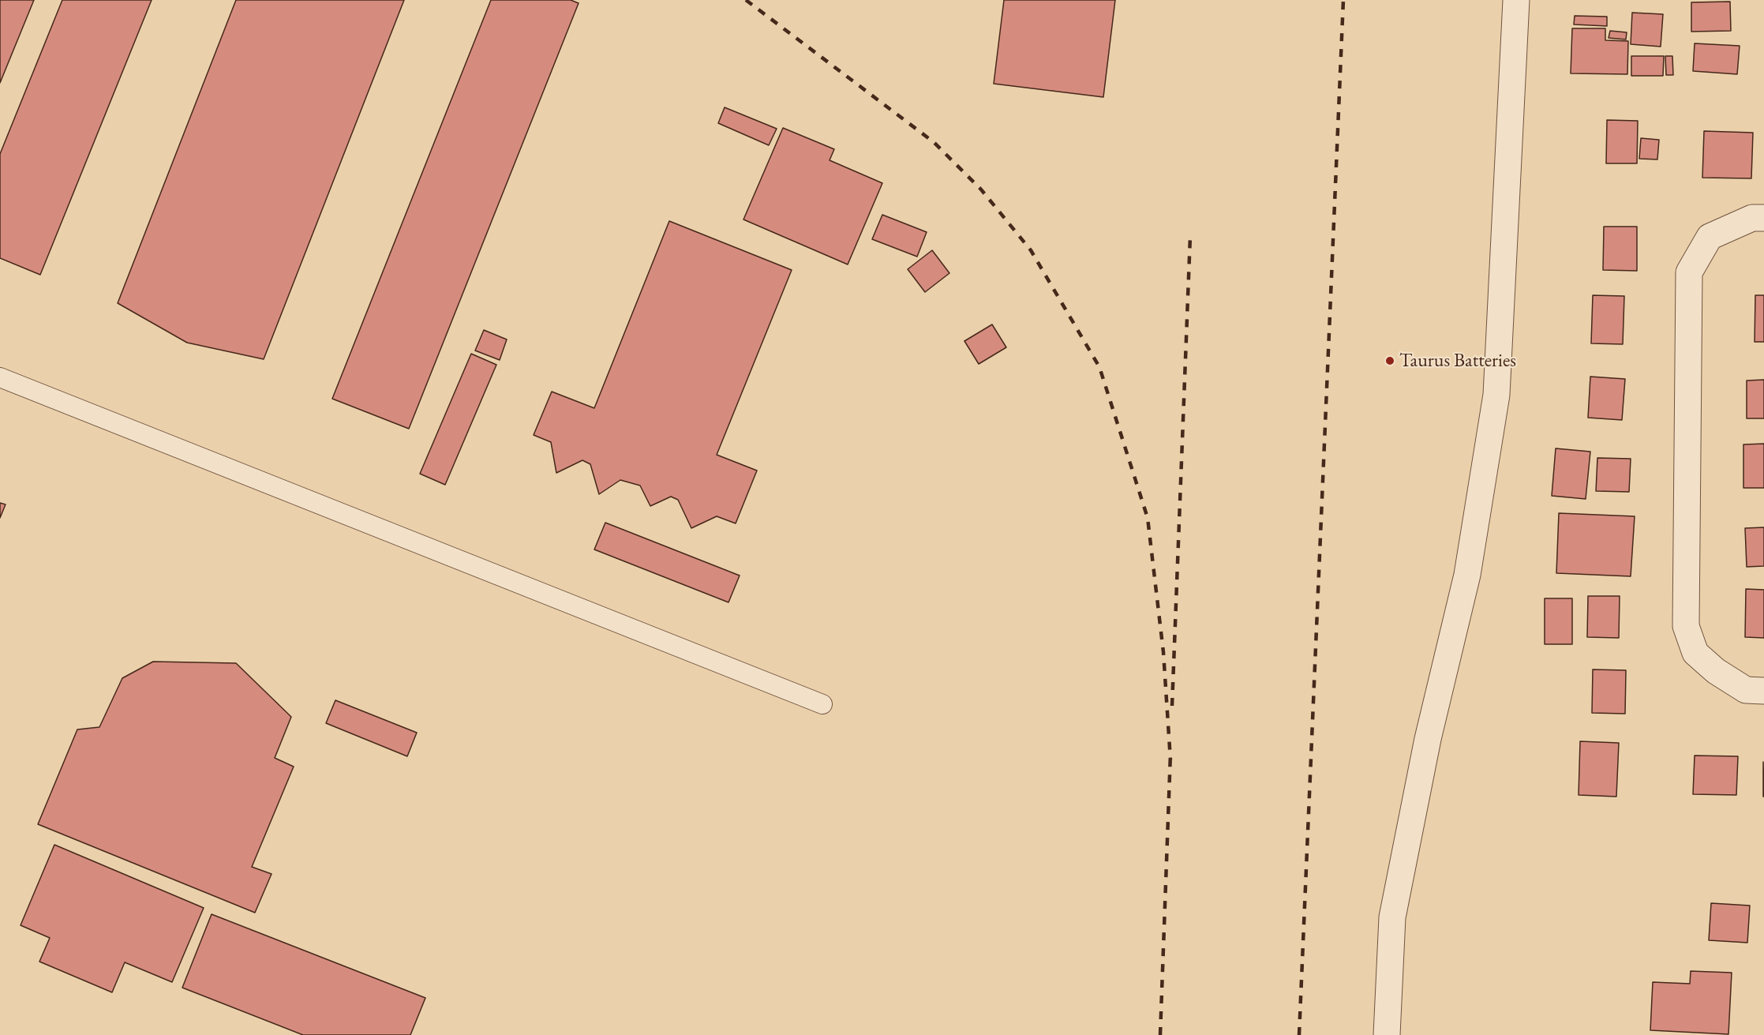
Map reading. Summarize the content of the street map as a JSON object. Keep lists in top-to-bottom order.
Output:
{
  "places": ["Taurus Batteries"]
}
